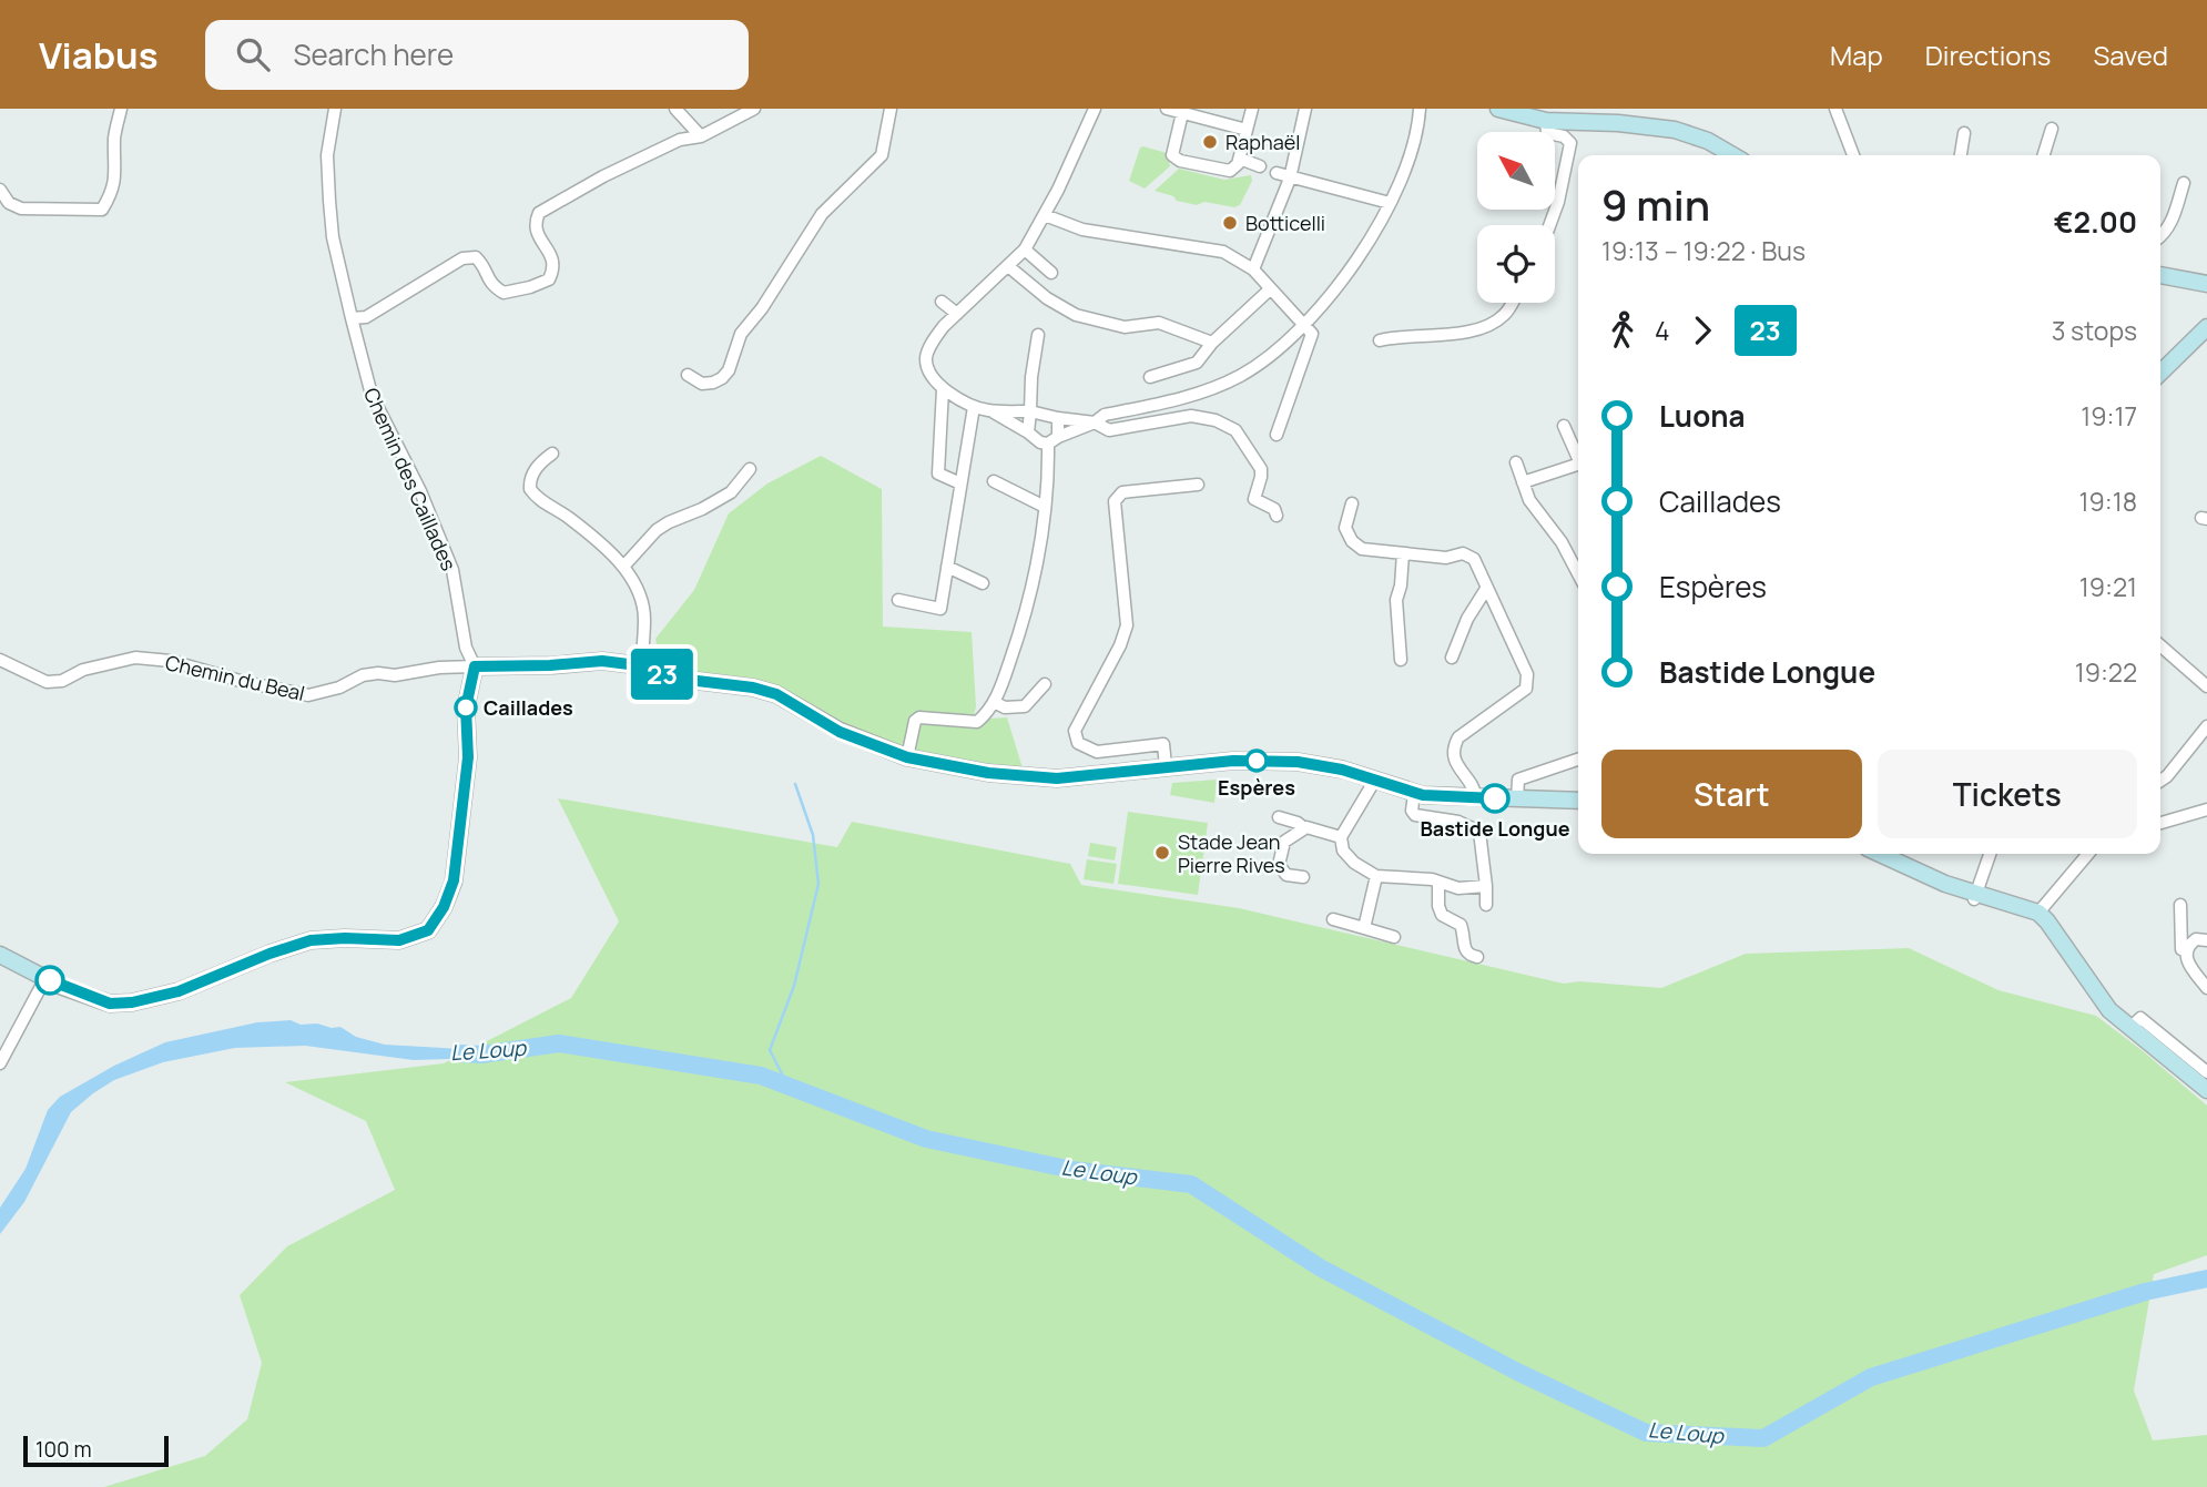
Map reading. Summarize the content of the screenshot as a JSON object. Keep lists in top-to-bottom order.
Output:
{
  "streets": {
    "street": ["Chemin des Caillades", "Chemin du Beal"]
  },
  "crossings": [
    ["Chemin des Caillades", "Chemin du Beal"]
  ],
  "water": ["Le Loup"],
  "places": [
    "Raphaël",
    "Botticelli",
    "Caillades",
    "Espères",
    "Bastide Longue",
    "Stade Jean Pierre Rives"
  ],
  "lines": ["bus line 23"],
  "scale_bar": "100 m",
  "north": "top left",
  "page": {
    "header": "Viabus",
    "search": "Search here",
    "nav": ["Map", "Directions", "Saved"],
    "on_map": "23",
    "heading": ["9 min", "19:13 – 19:22 · Bus", "€2.00"],
    "legs": ["4", "23", "3 stops"],
    "list": [
      {
        "name": "Luona",
        "value": "19:17"
      },
      {
        "name": "Caillades",
        "value": "19:18"
      },
      {
        "name": "Espères",
        "value": "19:21"
      },
      {
        "name": "Bastide Longue",
        "value": "19:22"
      }
    ],
    "buttons": ["Start", "Tickets"],
    "scale": "100 m"
  }
}
